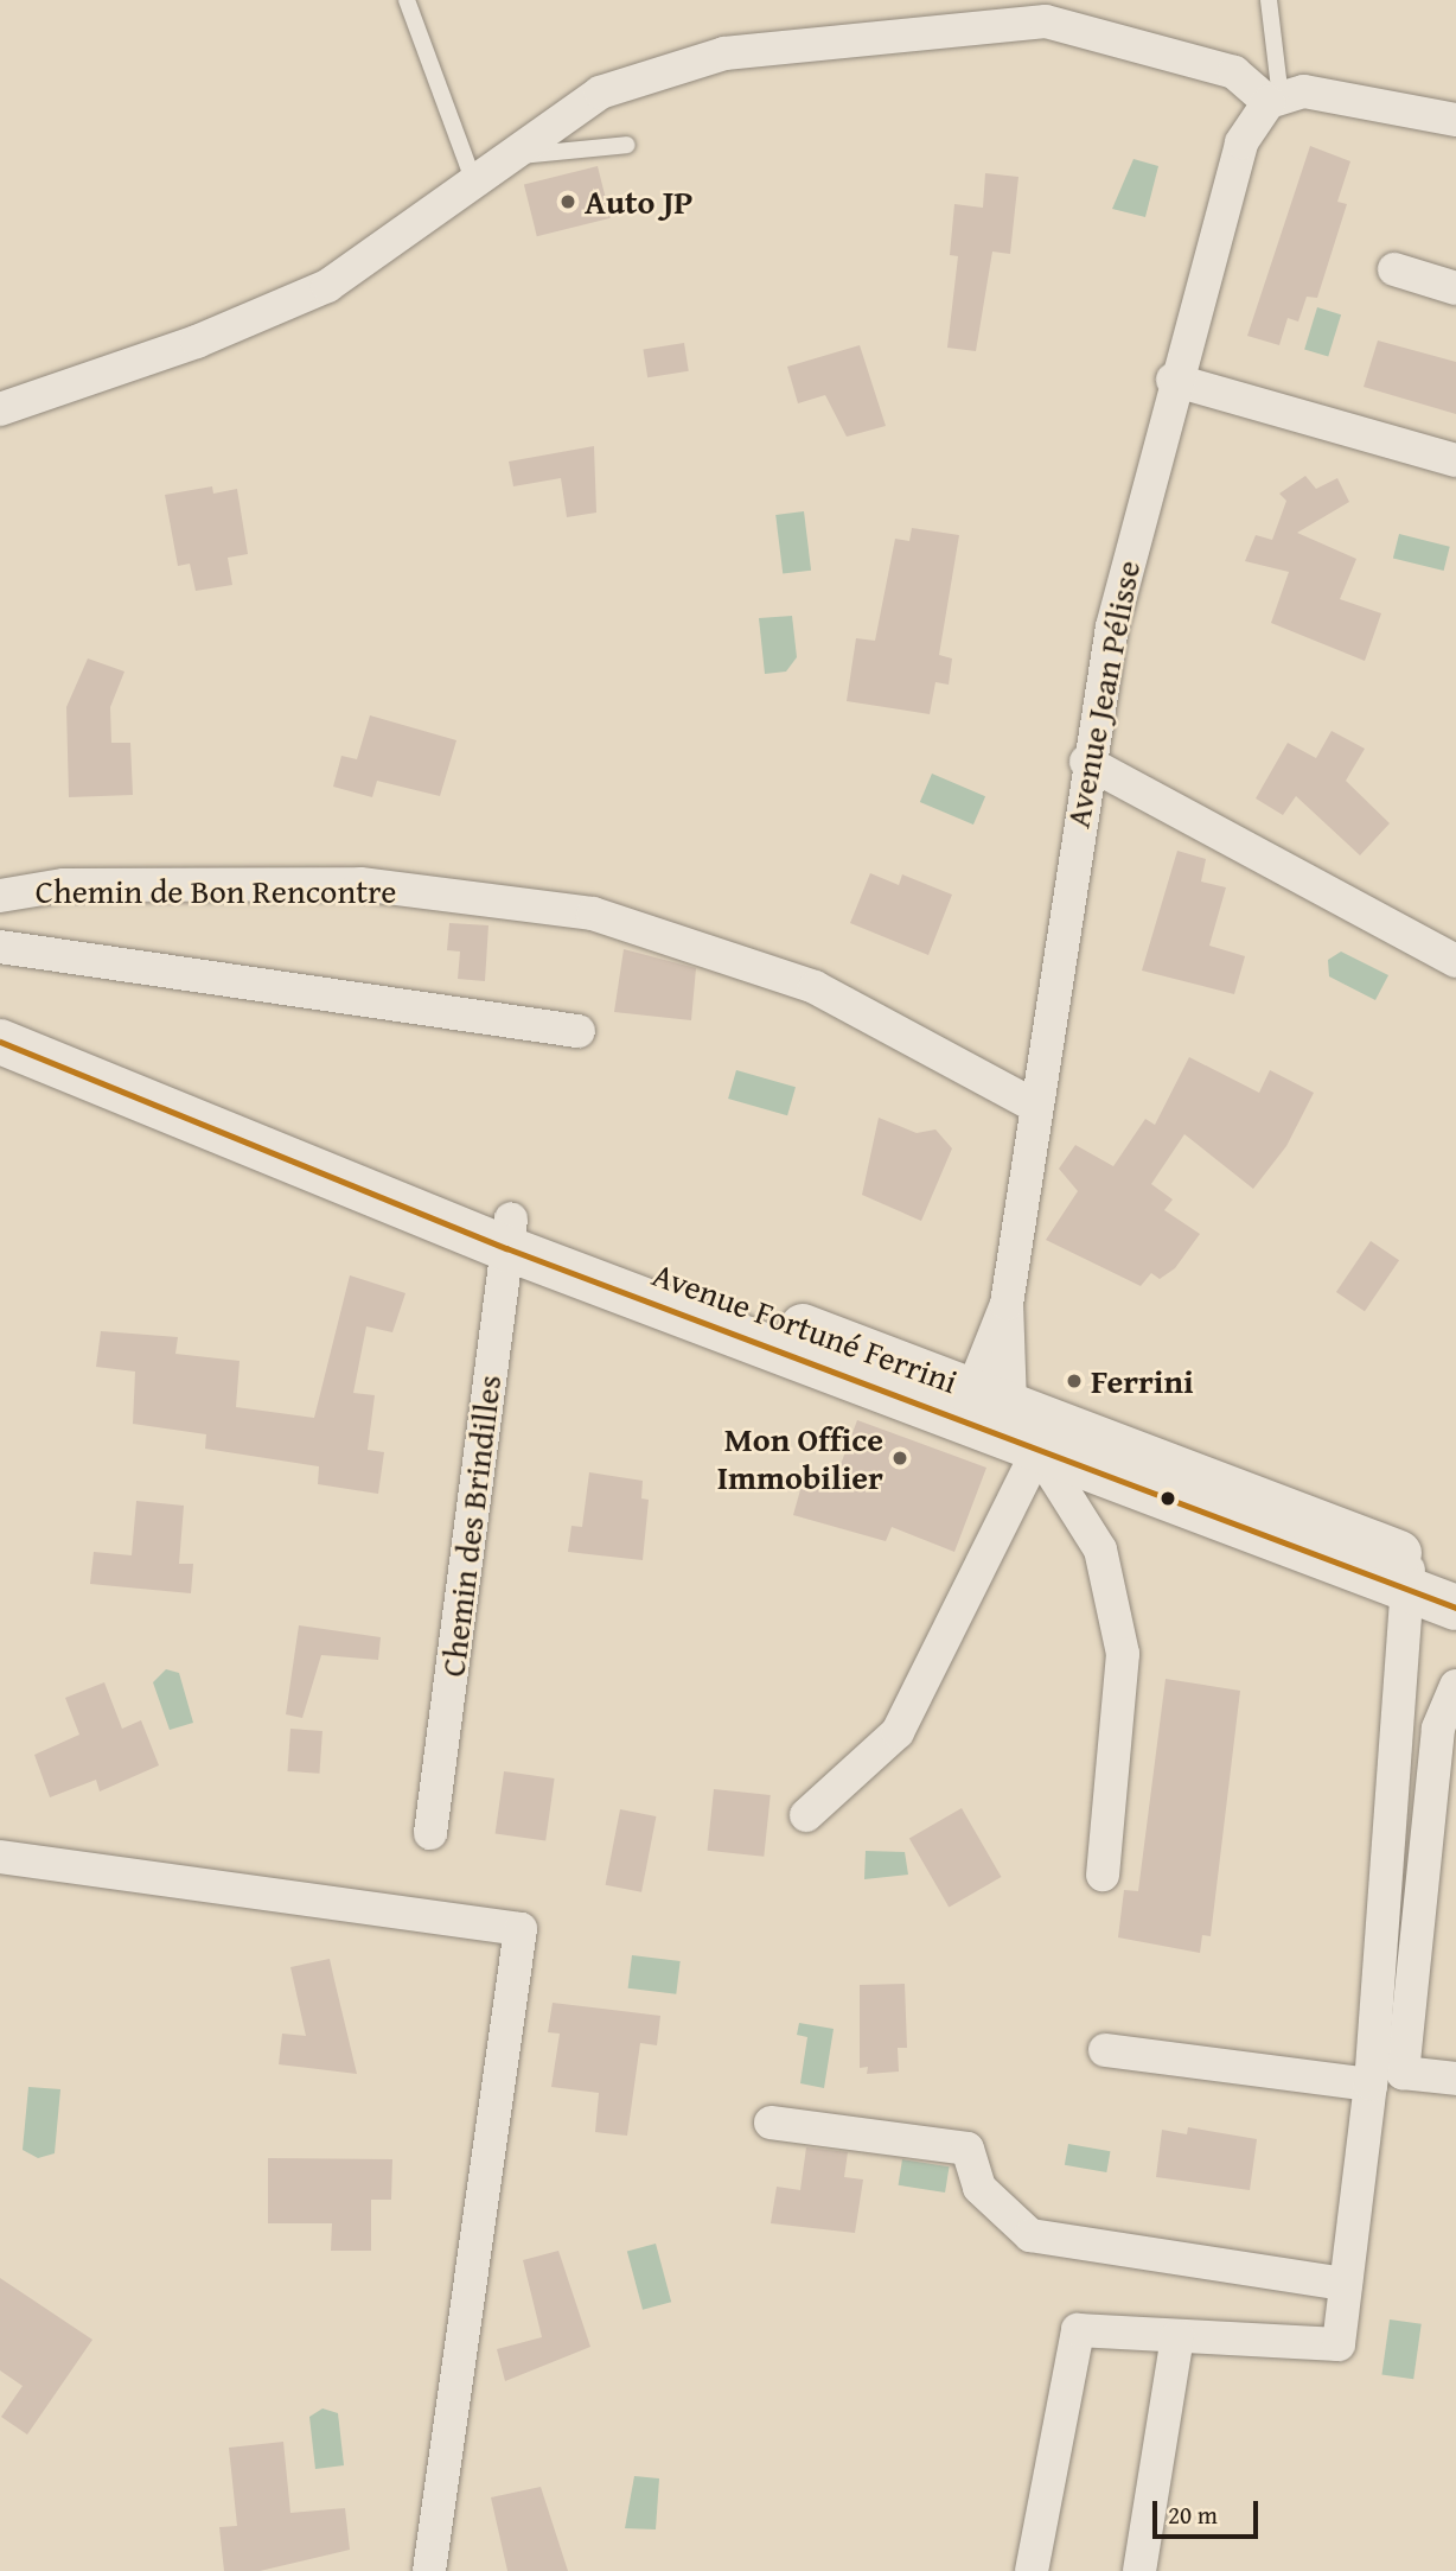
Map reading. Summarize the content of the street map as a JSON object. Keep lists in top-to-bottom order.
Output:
{
  "streets": {
    "main road": ["Avenue Fortuné Ferrini"],
    "street": ["Avenue Jean Pélisse", "Chemin de Bon Rencontre", "Chemin des Brindilles"]
  },
  "crossings": [
    ["Avenue Jean Pélisse", "Chemin de Bon Rencontre"],
    ["Avenue Jean Pélisse", "Avenue Fortuné Ferrini"],
    ["Avenue Fortuné Ferrini", "Chemin des Brindilles"]
  ],
  "places": ["Auto JP", "Ferrini", "Mon Office Immobilier"],
  "scale_bar": "20 m"
}
